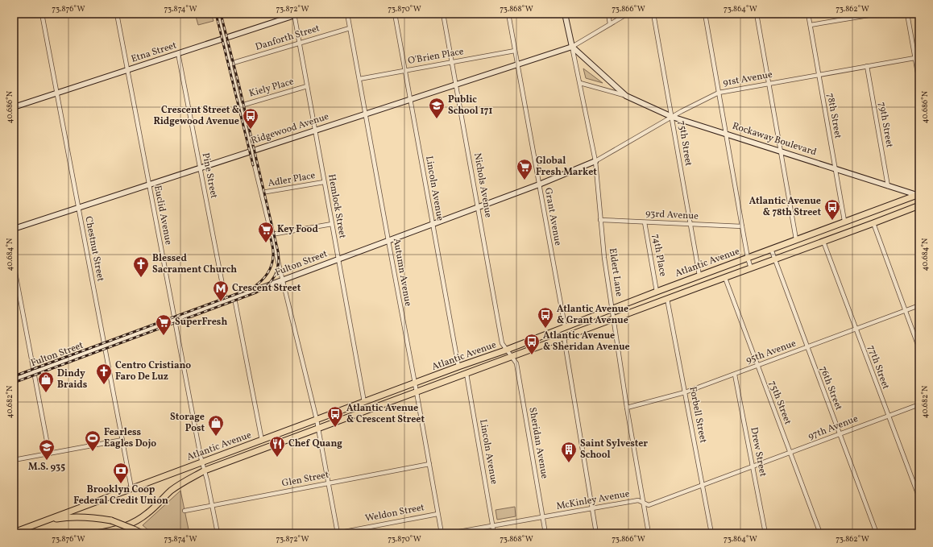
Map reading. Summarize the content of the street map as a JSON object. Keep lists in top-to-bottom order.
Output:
{
  "streets": {
    "main road": [
      "Etna Street",
      "Ridgewood Avenue",
      "Rockaway Boulevard",
      "Atlantic Avenue",
      "Fulton Street",
      "Eldert Lane"
    ],
    "street": [
      "Danforth Street",
      "O'Brien Place",
      "91st Avenue",
      "Kiely Place",
      "78th Street",
      "79th Street",
      "75th Street",
      "Pine Street",
      "Adler Place",
      "Nichols Avenue",
      "Lincoln Avenue",
      "Hemlock Street",
      "Euclid Avenue",
      "93rd Avenue",
      "Grant Avenue",
      "Chestnut Street",
      "74th Place",
      "Autumn Avenue",
      "95th Avenue",
      "77th Street",
      "76th Street",
      "Forbell Street",
      "97th Avenue",
      "Sheridan Avenue",
      "Drew Street",
      "Glen Street",
      "McKinley Avenue",
      "Weldon Street"
    ]
  },
  "crossings": [
    ["Danforth Street", "Hemlock Street"],
    ["Danforth Street", "Autumn Avenue"],
    ["Etna Street", "Pine Street"],
    ["Etna Street", "Hemlock Street"],
    ["Etna Street", "Euclid Avenue"],
    ["Etna Street", "Chestnut Street"],
    ["O'Brien Place", "Nichols Avenue"],
    ["O'Brien Place", "Lincoln Avenue"],
    ["O'Brien Place", "Grant Avenue"],
    ["O'Brien Place", "Autumn Avenue"],
    ["91st Avenue", "78th Street"],
    ["91st Avenue", "79th Street"],
    ["91st Avenue", "Rockaway Boulevard"],
    ["91st Avenue", "75th Street"],
    ["91st Avenue", "Fulton Street"],
    ["91st Avenue", "Eldert Lane"],
    ["Kiely Place", "Hemlock Street"],
    ["78th Street", "Rockaway Boulevard"],
    ["78th Street", "Atlantic Avenue"],
    ["79th Street", "Rockaway Boulevard"],
    ["Ridgewood Avenue", "Rockaway Boulevard"],
    ["Ridgewood Avenue", "Pine Street"],
    ["Ridgewood Avenue", "Nichols Avenue"],
    ["Ridgewood Avenue", "Lincoln Avenue"],
    ["Ridgewood Avenue", "Hemlock Street"],
    ["Ridgewood Avenue", "Euclid Avenue"],
    ["Ridgewood Avenue", "Grant Avenue"],
    ["Ridgewood Avenue", "Chestnut Street"],
    ["Ridgewood Avenue", "Autumn Avenue"],
    ["Ridgewood Avenue", "Eldert Lane"],
    ["Rockaway Boulevard", "75th Street"],
    ["Rockaway Boulevard", "Atlantic Avenue"],
    ["Rockaway Boulevard", "Eldert Lane"],
    ["75th Street", "93rd Avenue"],
    ["75th Street", "Atlantic Avenue"],
    ["75th Street", "95th Avenue"],
    ["75th Street", "97th Avenue"],
    ["Pine Street", "Fulton Street"],
    ["Adler Place", "Hemlock Street"],
    ["Nichols Avenue", "Atlantic Avenue"],
    ["Nichols Avenue", "Fulton Street"],
    ["Nichols Avenue", "Sheridan Avenue"],
    ["Lincoln Avenue", "Atlantic Avenue"],
    ["Lincoln Avenue", "Fulton Street"],
    ["Lincoln Avenue", "McKinley Avenue"],
    ["Hemlock Street", "Atlantic Avenue"],
    ["Hemlock Street", "Fulton Street"],
    ["Euclid Avenue", "Atlantic Avenue"],
    ["Euclid Avenue", "Fulton Street"],
    ["Euclid Avenue", "Glen Street"],
    ["93rd Avenue", "74th Place"],
    ["93rd Avenue", "Eldert Lane"],
    ["Grant Avenue", "Atlantic Avenue"],
    ["Grant Avenue", "Fulton Street"],
    ["Chestnut Street", "Atlantic Avenue"],
    ["Chestnut Street", "Fulton Street"],
    ["74th Place", "Atlantic Avenue"],
    ["Atlantic Avenue", "Autumn Avenue"],
    ["Atlantic Avenue", "Eldert Lane"],
    ["Atlantic Avenue", "77th Street"],
    ["Atlantic Avenue", "76th Street"],
    ["Atlantic Avenue", "Forbell Street"],
    ["Atlantic Avenue", "Sheridan Avenue"],
    ["Fulton Street", "Autumn Avenue"],
    ["Fulton Street", "Eldert Lane"],
    ["Autumn Avenue", "Glen Street"],
    ["Autumn Avenue", "Weldon Street"],
    ["Eldert Lane", "95th Avenue"],
    ["Eldert Lane", "McKinley Avenue"],
    ["95th Avenue", "77th Street"],
    ["95th Avenue", "76th Street"],
    ["95th Avenue", "Forbell Street"],
    ["95th Avenue", "Drew Street"],
    ["77th Street", "97th Avenue"],
    ["76th Street", "97th Avenue"],
    ["Forbell Street", "McKinley Avenue"],
    ["97th Avenue", "Drew Street"],
    ["97th Avenue", "McKinley Avenue"],
    ["Sheridan Avenue", "McKinley Avenue"],
    ["Drew Street", "McKinley Avenue"]
  ],
  "places": {
    "school or university": ["Public School 171", "M.S. 935"],
    "bus stop": [
      "Crescent Street & Ridgewood Avenue",
      "Atlantic Avenue & 78th Street",
      "Atlantic Avenue & Grant Avenue",
      "Atlantic Avenue & Sheridan Avenue",
      "Atlantic Avenue & Crescent Street"
    ],
    "supermarket": ["Global Fresh Market", "Key Food", "SuperFresh"],
    "church": ["Blessed Sacrament Church", "Centro Cristiano Faro De Luz"],
    "metro station": ["Crescent Street"],
    "shop": ["Dindy Braids", "Storage Post"],
    "sports": ["Fearless Eagles Dojo"],
    "restaurant": ["Chef Quang"],
    "building": ["Saint Sylvester School"],
    "bank": ["Brooklyn Coop Federal Credit Union"]
  },
  "coordinates": [
    "73.876°W",
    "73.874°W",
    "73.872°W",
    "73.870°W",
    "73.868°W",
    "73.866°W",
    "73.864°W",
    "73.862°W",
    "40.686°N",
    "40.684°N",
    "40.682°N"
  ]
}
